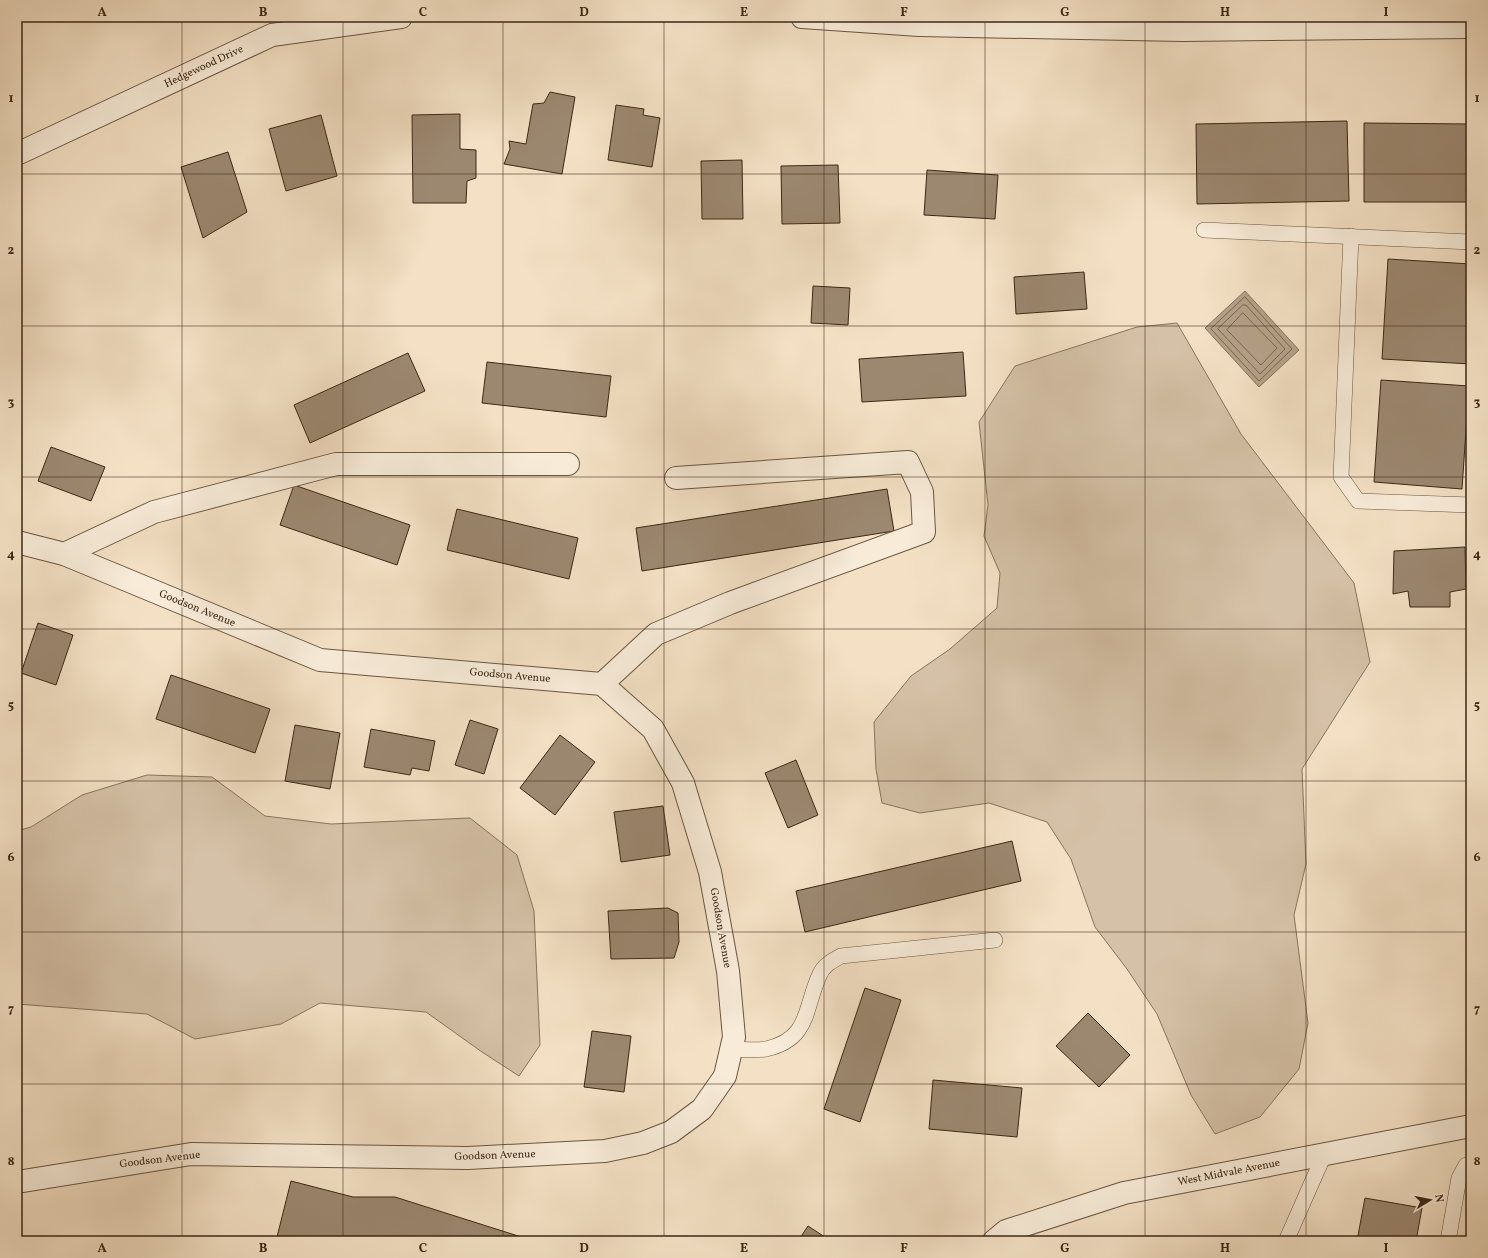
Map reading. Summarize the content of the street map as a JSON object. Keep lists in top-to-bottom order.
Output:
{
  "streets": {
    "street": ["Hedgewood Drive", "Goodson Avenue", "West Midvale Avenue"]
  },
  "north": "right",
  "grid": {
    "columns": [
      "A",
      "B",
      "C",
      "D",
      "E",
      "F",
      "G",
      "H",
      "I"
    ],
    "rows": [
      "1",
      "2",
      "3",
      "4",
      "5",
      "6",
      "7",
      "8"
    ]
  }
}
